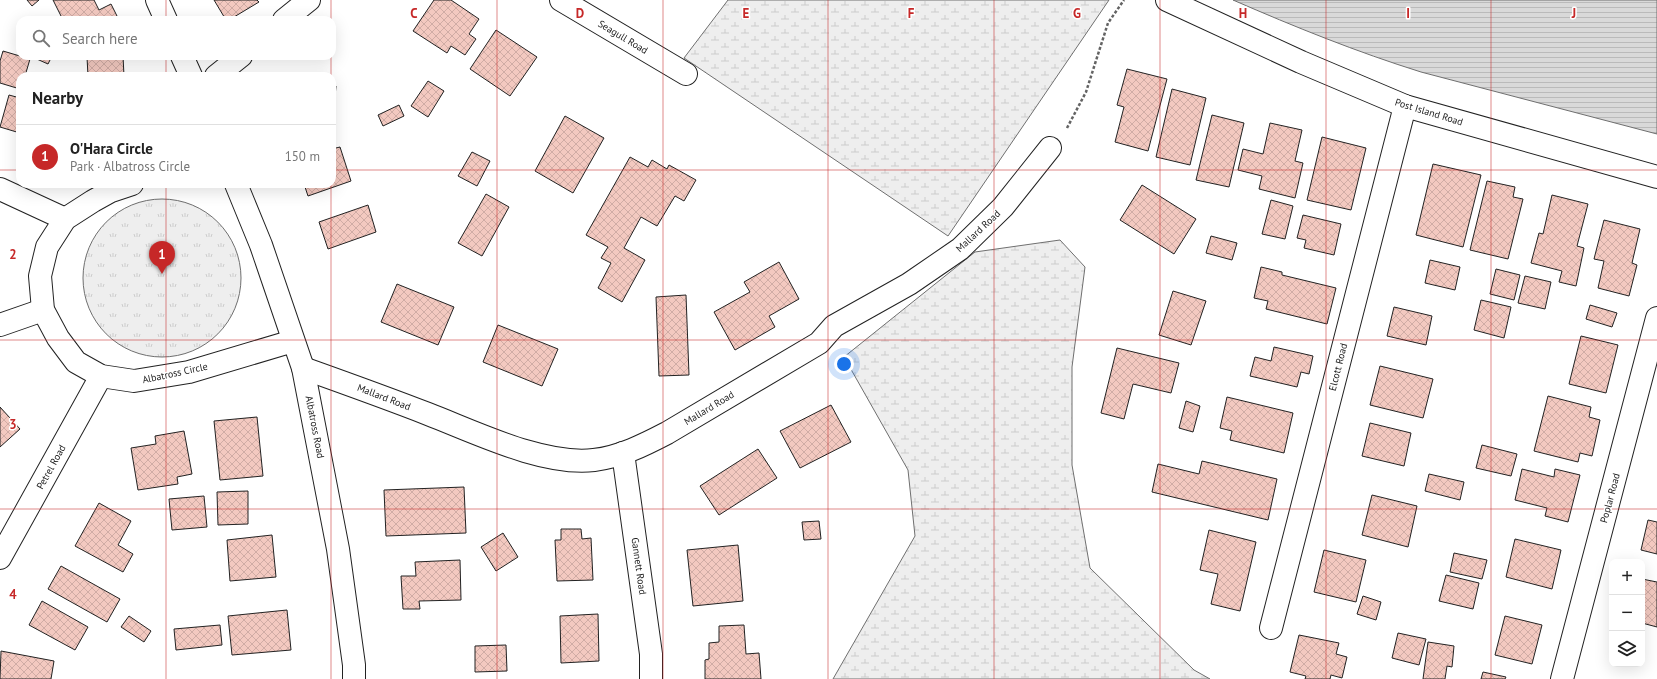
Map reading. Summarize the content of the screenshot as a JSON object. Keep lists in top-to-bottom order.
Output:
{
  "streets": {
    "street": [
      "Seagull Road",
      "Post Island Road",
      "Mallard Road",
      "Elcott Road",
      "Albatross Circle",
      "Albatross Road",
      "Petrel Road",
      "Poplar Road",
      "Gannett Road"
    ]
  },
  "crossings": [
    ["Post Island Road", "Elcott Road"],
    ["Mallard Road", "Albatross Road"],
    ["Mallard Road", "Gannett Road"],
    ["Albatross Circle", "Albatross Road"],
    ["Albatross Circle", "Petrel Road"]
  ],
  "page": {
    "search": "Search here",
    "heading": "Nearby",
    "list": [
      {
        "mark": "1",
        "name": "O'Hara Circle",
        "note": "Park · Albatross Circle",
        "value": "150 m"
      }
    ],
    "pins": "1",
    "map_buttons": ["+", "−"]
  },
  "grid": {
    "columns": [
      "C",
      "D",
      "E",
      "F",
      "G",
      "H",
      "I",
      "J"
    ],
    "rows": ["2", "3", "4"]
  }
}
